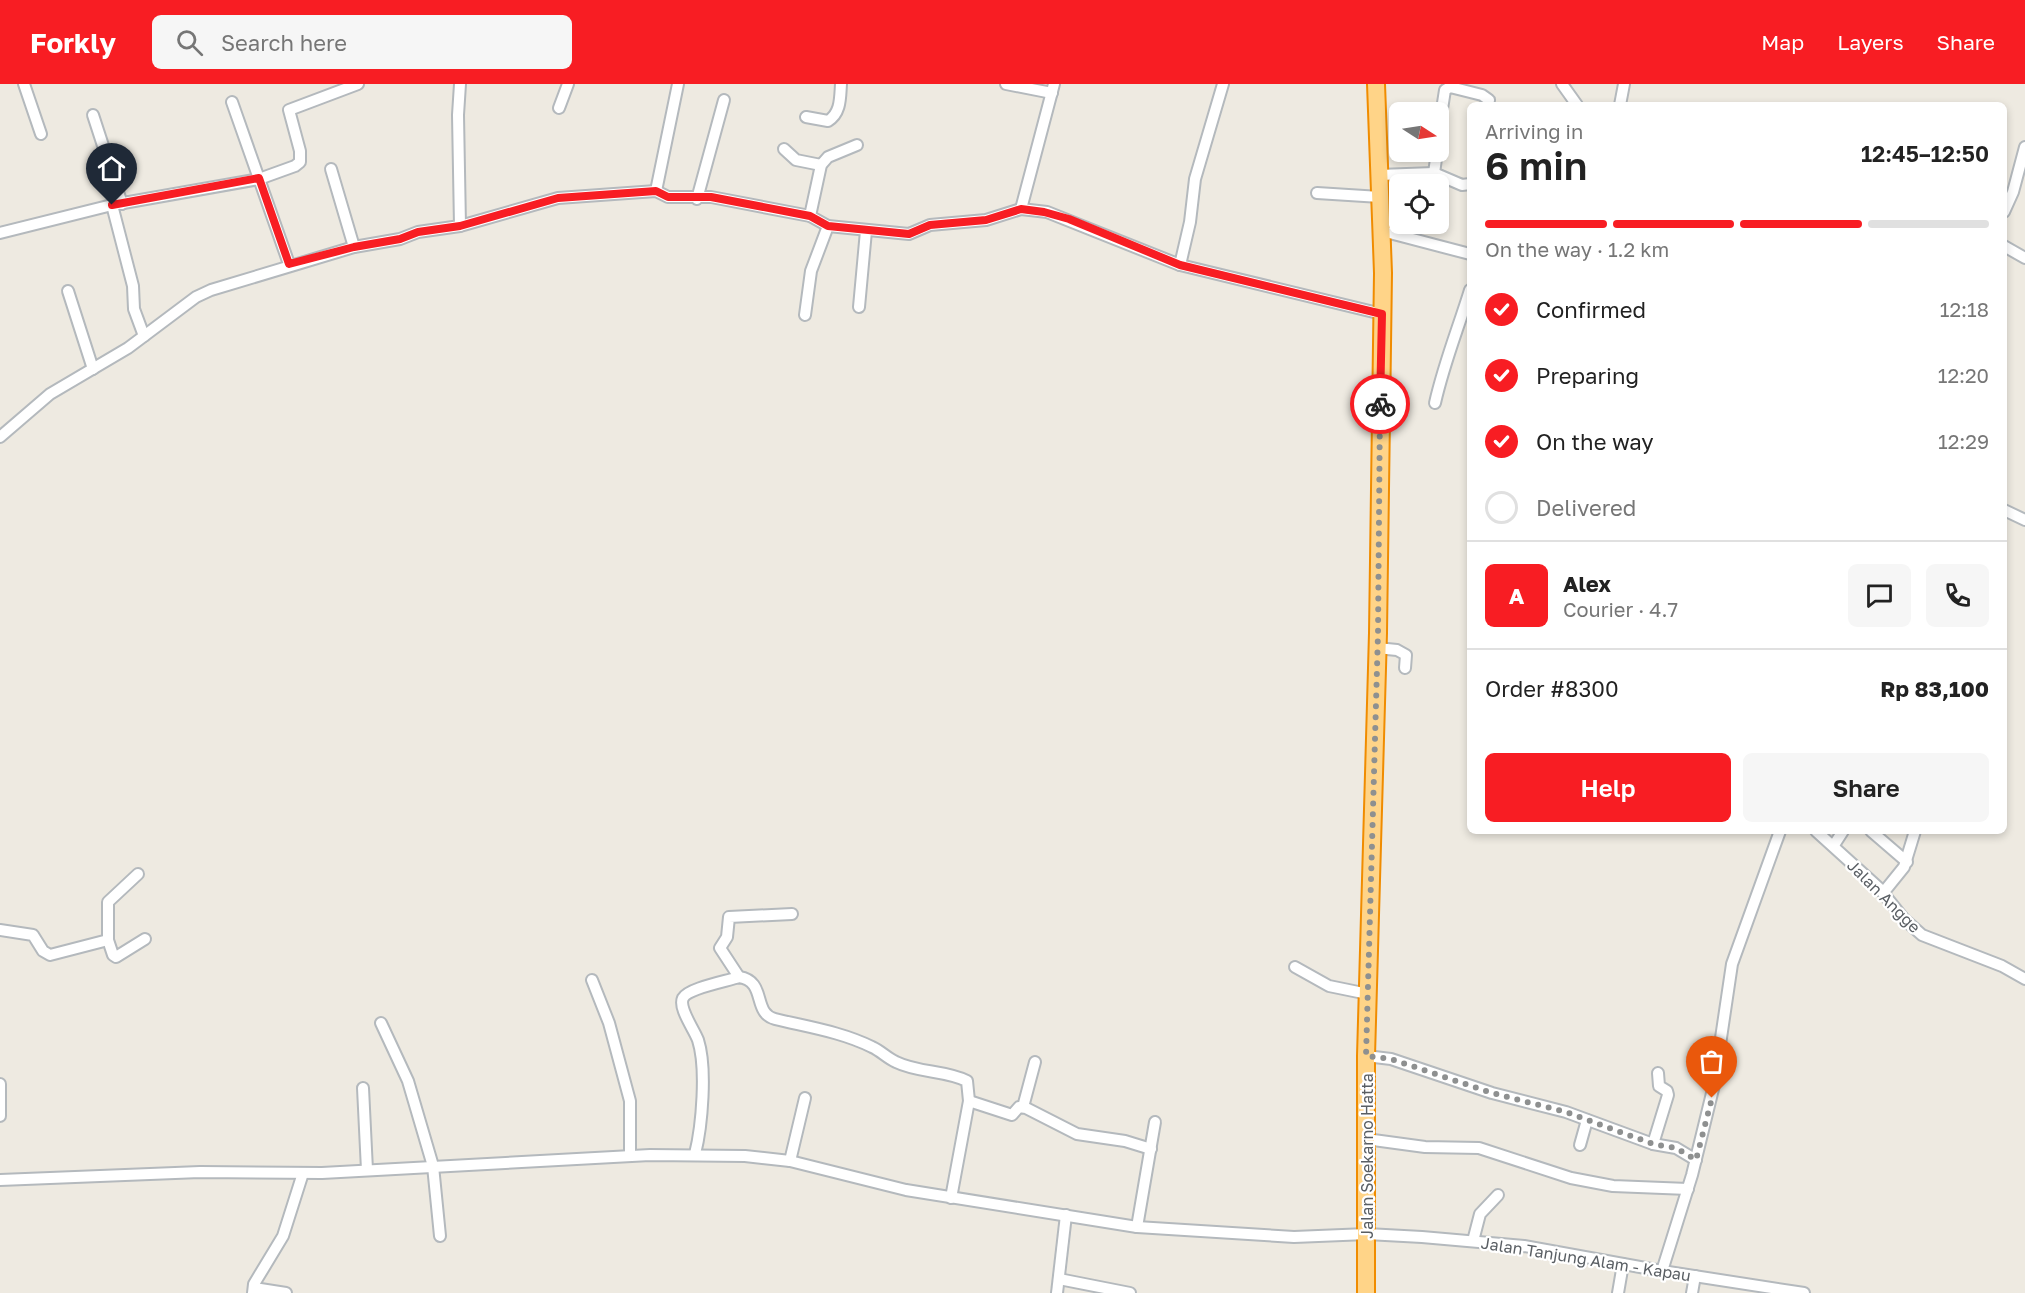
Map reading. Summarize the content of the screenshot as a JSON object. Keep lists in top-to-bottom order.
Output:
{
  "streets": {
    "highway": ["Jalan Soekarno Hatta"],
    "street": ["Jalan Angge", "Jalan Tanjung Alam - Kapau"]
  },
  "crossings": [
    ["Jalan Soekarno Hatta", "Jalan Tanjung Alam - Kapau"]
  ],
  "north": "right",
  "page": {
    "header": "Forkly",
    "search": "Search here",
    "nav": ["Map", "Layers", "Share"],
    "heading": ["6 min", "Arriving in", "12:45–12:50"],
    "panel": [
      "Alex",
      "Courier · 4.7",
      "Order #8300",
      "Rp 83,100"
    ],
    "bar": "On the way · 1.2 km",
    "list": [
      ["Confirmed", "12:18"],
      ["Preparing", "12:20"],
      ["On the way", "12:29"],
      "Delivered"
    ],
    "round": "A",
    "buttons": ["Help", "Share"]
  }
}
